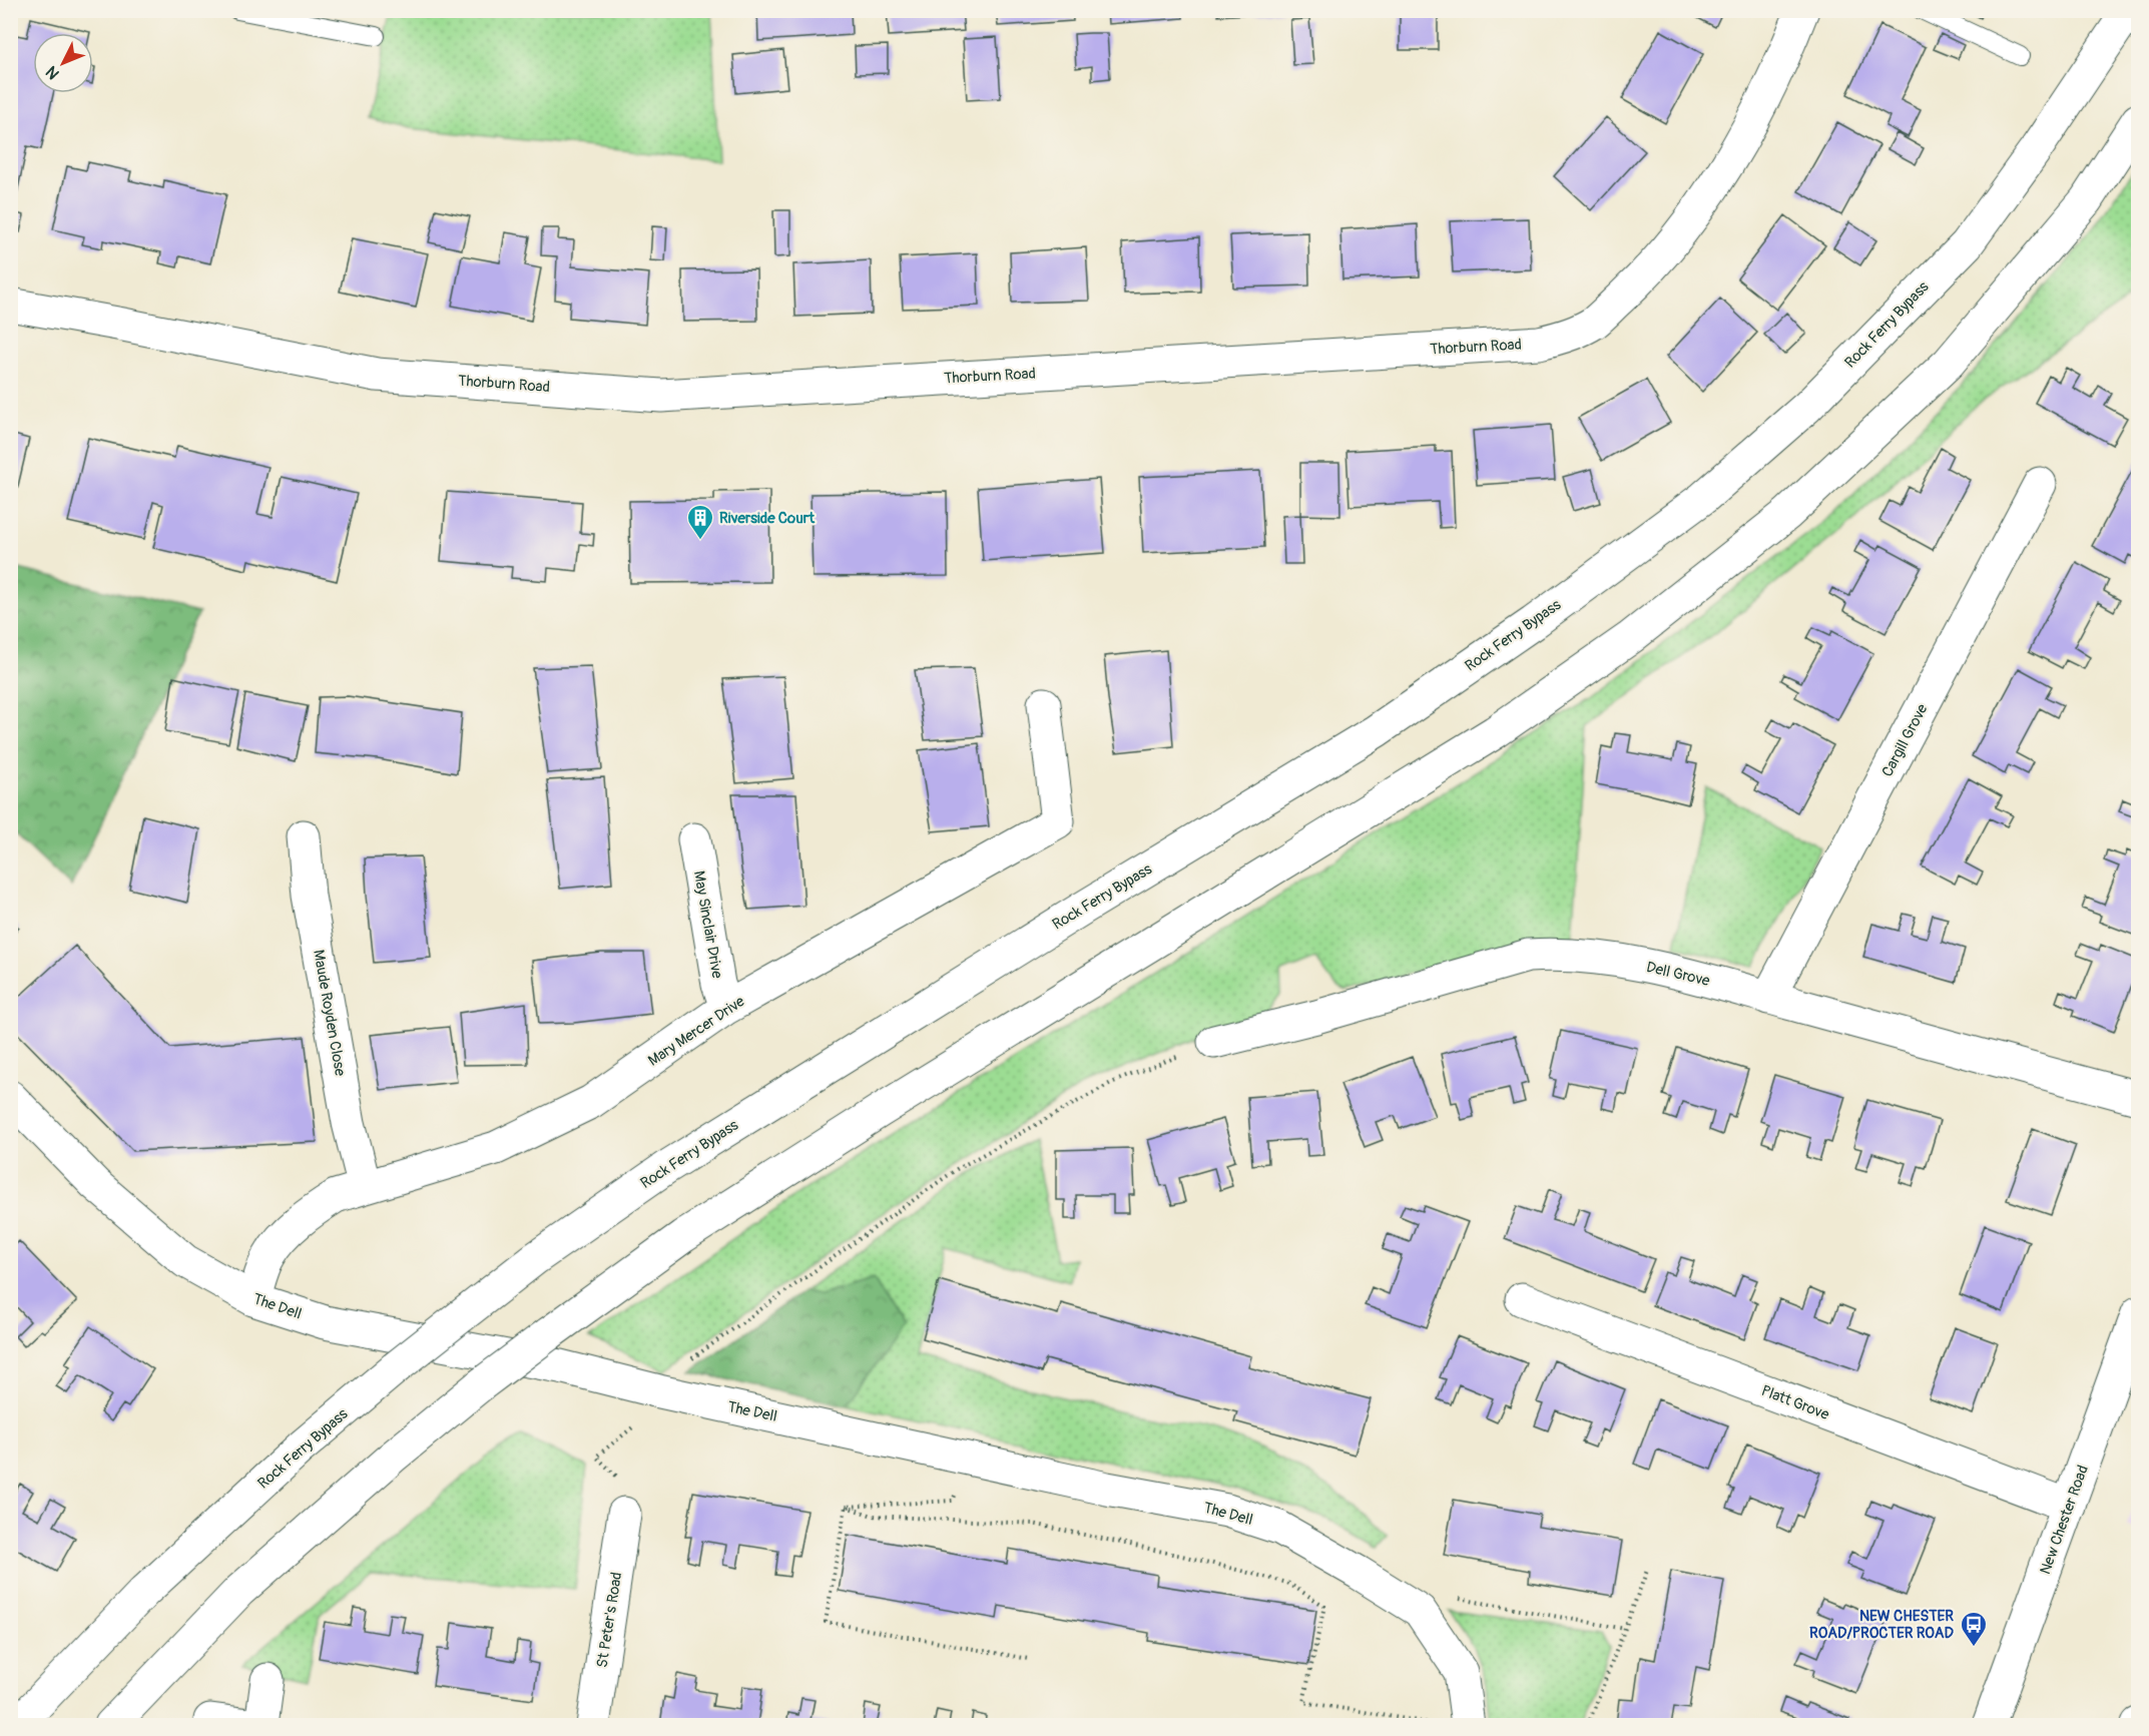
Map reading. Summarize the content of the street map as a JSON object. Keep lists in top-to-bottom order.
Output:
{
  "streets": {
    "main road": [
      "Rock Ferry Bypass",
      "Thorburn Road",
      "Cargill Grove",
      "May Sinclair Drive",
      "Dell Grove",
      "Maude Royden Close",
      "Mary Mercer Drive",
      "The Dell",
      "Platt Grove",
      "New Chester Road",
      "St Peter's Road"
    ]
  },
  "crossings": [
    ["Cargill Grove", "Dell Grove"],
    ["May Sinclair Drive", "Mary Mercer Drive"],
    ["Maude Royden Close", "Mary Mercer Drive"],
    ["Mary Mercer Drive", "The Dell"],
    ["Platt Grove", "New Chester Road"]
  ],
  "places": {
    "building": ["Riverside Court"],
    "bus stop": ["NEW CHESTER ROAD/PROCTER ROAD"]
  },
  "north": "bottom left"
}
